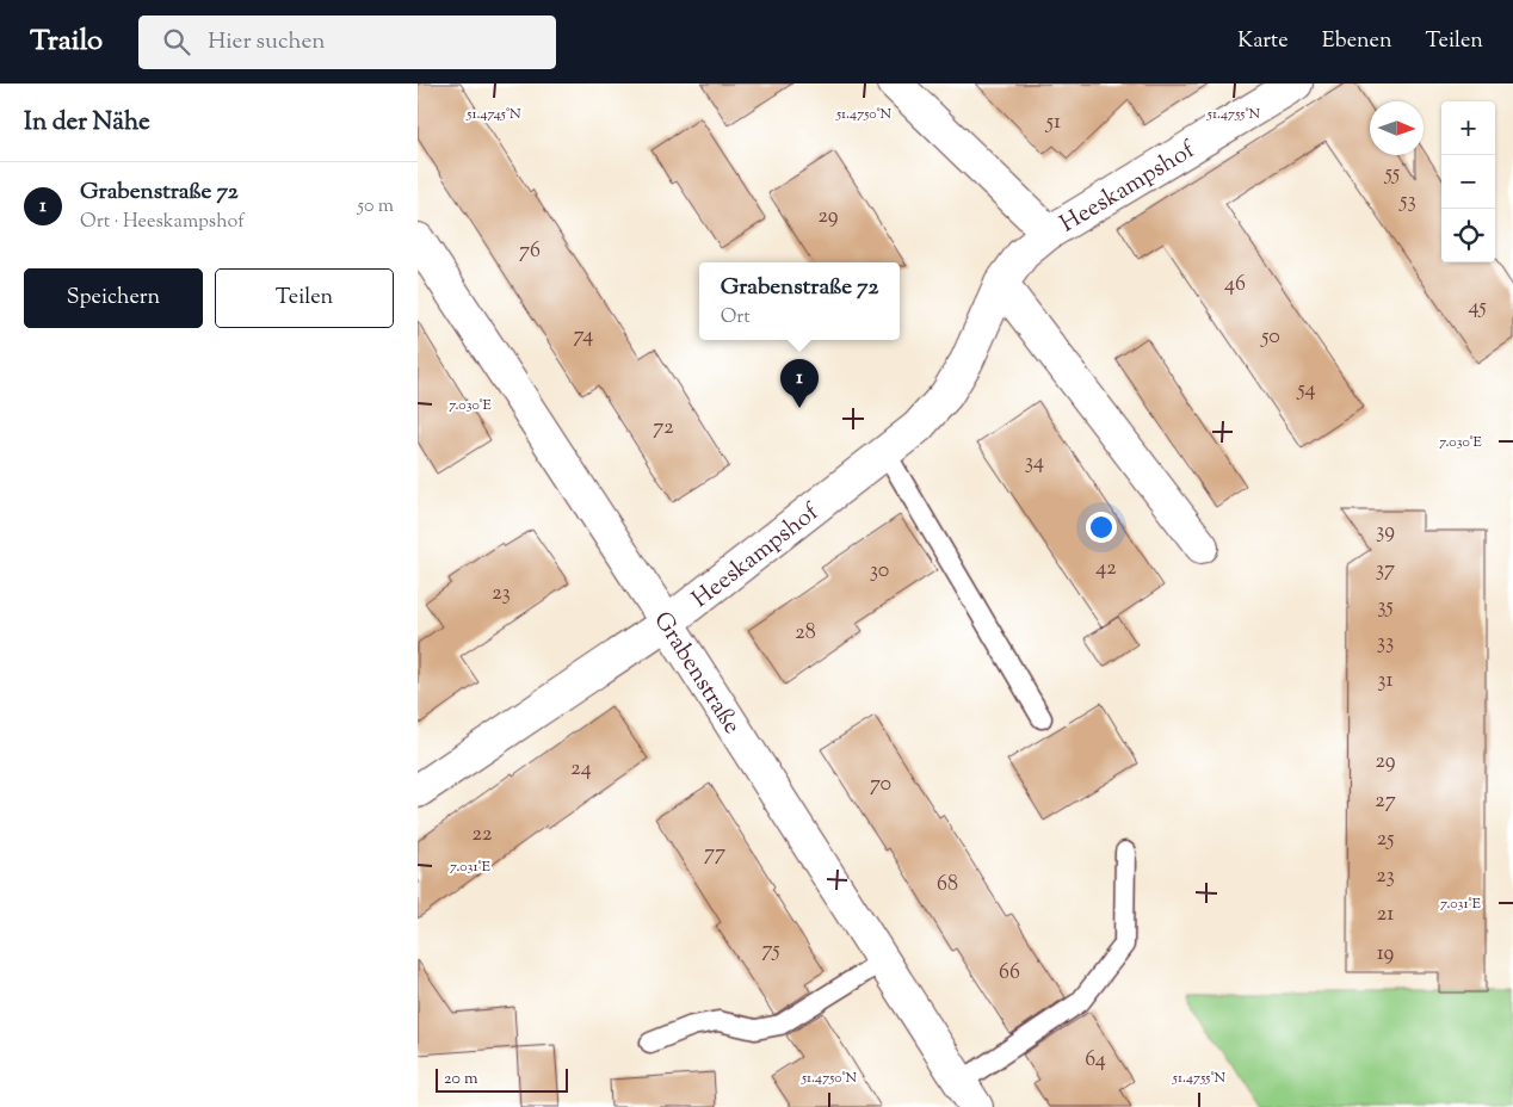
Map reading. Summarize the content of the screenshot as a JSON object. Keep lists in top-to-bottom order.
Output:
{
  "streets": {
    "street": ["Heeskampshof", "Grabenstraße"]
  },
  "crossings": [
    ["Heeskampshof", "Grabenstraße"]
  ],
  "house_numbers": [
    "51",
    "55",
    "53",
    "29",
    "76",
    "46",
    "45",
    "74",
    "50",
    "54",
    "72",
    "34",
    "39",
    "42",
    "37",
    "30",
    "23",
    "35",
    "28",
    "33",
    "31",
    "29",
    "24",
    "70",
    "27",
    "22",
    "25",
    "77",
    "23",
    "68",
    "21",
    "75",
    "19",
    "66",
    "64"
  ],
  "scale_bar": "20 m",
  "north": "right",
  "page": {
    "header": "Trailo",
    "search": "Hier suchen",
    "nav": ["Karte", "Ebenen", "Teilen"],
    "heading": "In der Nähe",
    "map_buttons": ["+", "−"],
    "list": [
      {
        "mark": "1",
        "name": "Grabenstraße 72",
        "note": "Ort · Heeskampshof",
        "value": "50 m"
      }
    ],
    "buttons": ["Speichern", "Teilen"],
    "popup": ["Grabenstraße 72", "Ort"],
    "pins": "1",
    "scale": "20 m"
  },
  "coordinates": [
    "51.4745°N",
    "51.4750°N",
    "51.4755°N",
    "7.030°E",
    "7.031°E"
  ]
}
